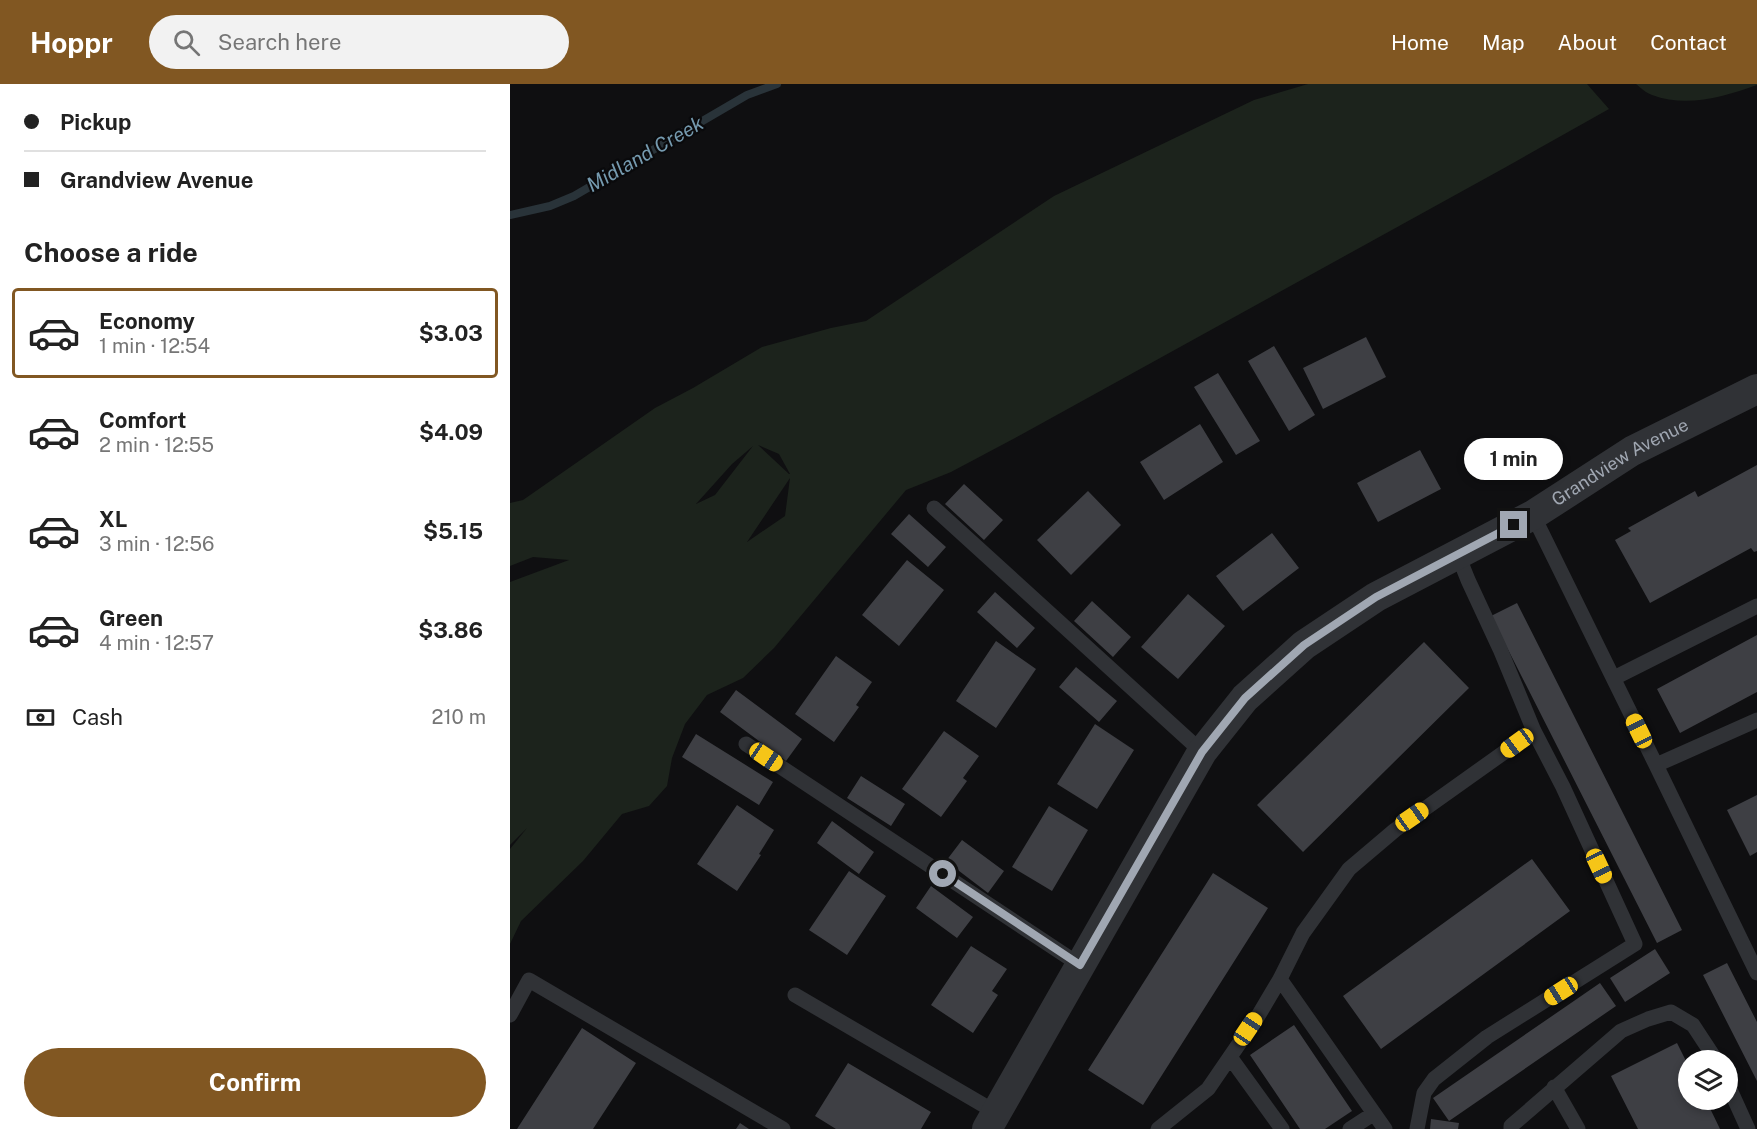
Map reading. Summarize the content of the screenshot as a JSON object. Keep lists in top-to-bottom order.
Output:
{
  "streets": {
    "street": ["Grandview Avenue"]
  },
  "water": ["Midland Creek"],
  "page": {
    "header": "Hoppr",
    "search": "Search here",
    "nav": [
      "Home",
      "Map",
      "About",
      "Contact"
    ],
    "banner": ["Pickup", "Grandview Avenue"],
    "heading": "Choose a ride",
    "list": [
      {
        "name": "Economy",
        "note": "1 min · 12:54",
        "value": "$3.03"
      },
      {
        "name": "Comfort",
        "note": "2 min · 12:55",
        "value": "$4.09"
      },
      {
        "name": "XL",
        "note": "3 min · 12:56",
        "value": "$5.15"
      },
      {
        "name": "Green",
        "note": "4 min · 12:57",
        "value": "$3.86"
      }
    ],
    "bubble": "1 min",
    "pay": ["Cash", "210 m"],
    "buttons": "Confirm"
  }
}
